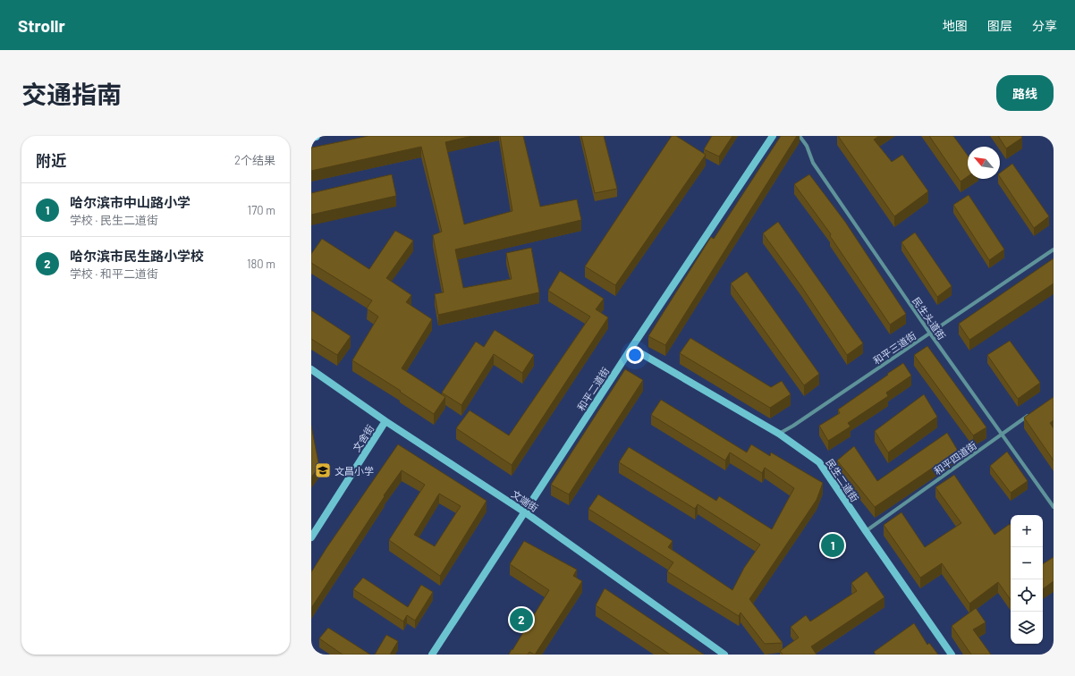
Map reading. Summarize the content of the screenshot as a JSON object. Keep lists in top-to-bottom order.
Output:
{
  "streets": {
    "street": [
      "民生头道街",
      "和平三道街",
      "和平二道街",
      "文舍街",
      "和平四道街",
      "民生二道街",
      "文端街"
    ]
  },
  "crossings": [
    ["民生头道街", "和平三道街"],
    ["民生头道街", "和平四道街"],
    ["和平三道街", "民生二道街"],
    ["和平二道街", "民生二道街"],
    ["和平二道街", "文端街"],
    ["文舍街", "文端街"],
    ["和平四道街", "民生二道街"]
  ],
  "places": {
    "school or university": ["文昌小学"]
  },
  "north": "top left",
  "page": {
    "header": "Strollr",
    "nav": ["地图", "图层", "分享"],
    "title": "交通指南",
    "buttons": "路线",
    "heading": ["附近", "2个结果"],
    "list": [
      {
        "mark": "1",
        "name": "哈尔滨市中山路小学",
        "note": "学校 · 民生二道街",
        "value": "170 m"
      },
      {
        "mark": "2",
        "name": "哈尔滨市民生路小学校",
        "note": "学校 · 和平二道街",
        "value": "180 m"
      }
    ],
    "map_buttons": ["+", "−"],
    "pins": ["1", "2"]
  }
}
